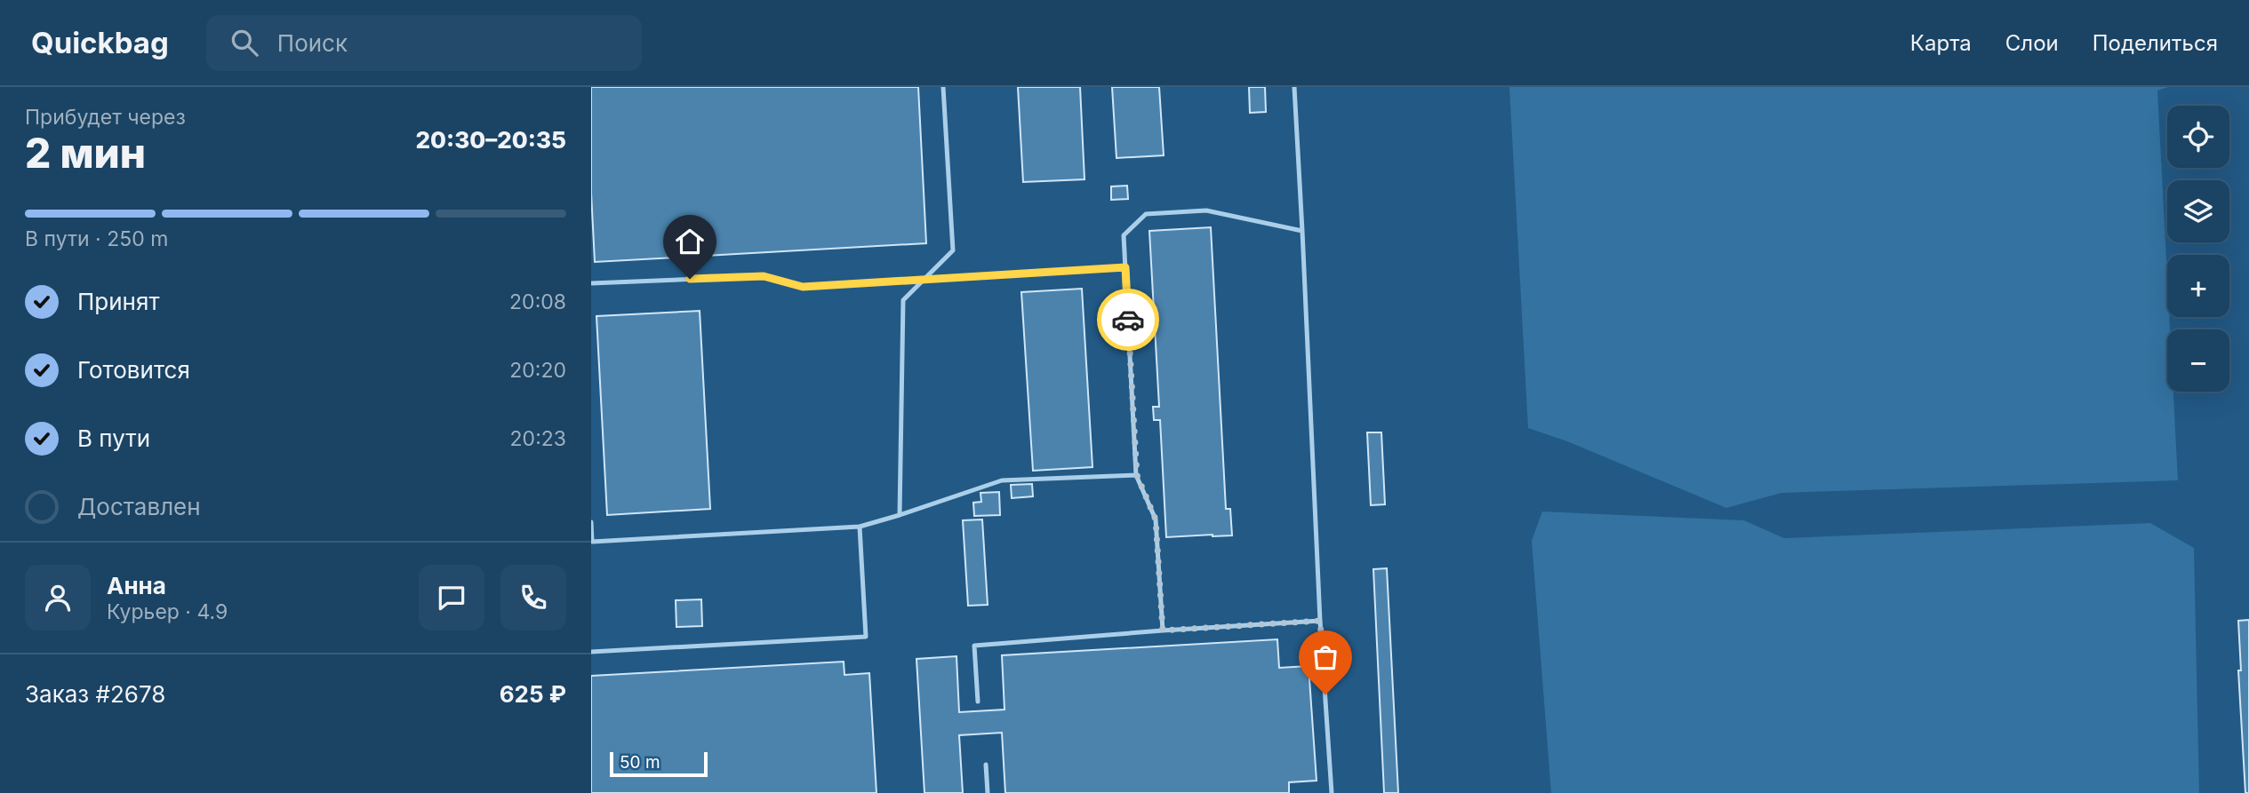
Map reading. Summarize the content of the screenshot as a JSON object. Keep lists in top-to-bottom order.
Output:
{
  "scale_bar": "50 m",
  "page": {
    "header": "Quickbag",
    "search": "Поиск",
    "nav": ["Карта", "Слои", "Поделиться"],
    "heading": ["2 мин", "Прибудет через", "20:30–20:35"],
    "panel": [
      "Анна",
      "Курьер · 4.9",
      "Заказ #2678",
      "625 ₽"
    ],
    "map_buttons": ["+", "−"],
    "bar": "В пути · 250 m",
    "list": [
      ["Принят", "20:08"],
      ["Готовится", "20:20"],
      ["В пути", "20:23"],
      "Доставлен"
    ],
    "scale": "50 m"
  }
}
